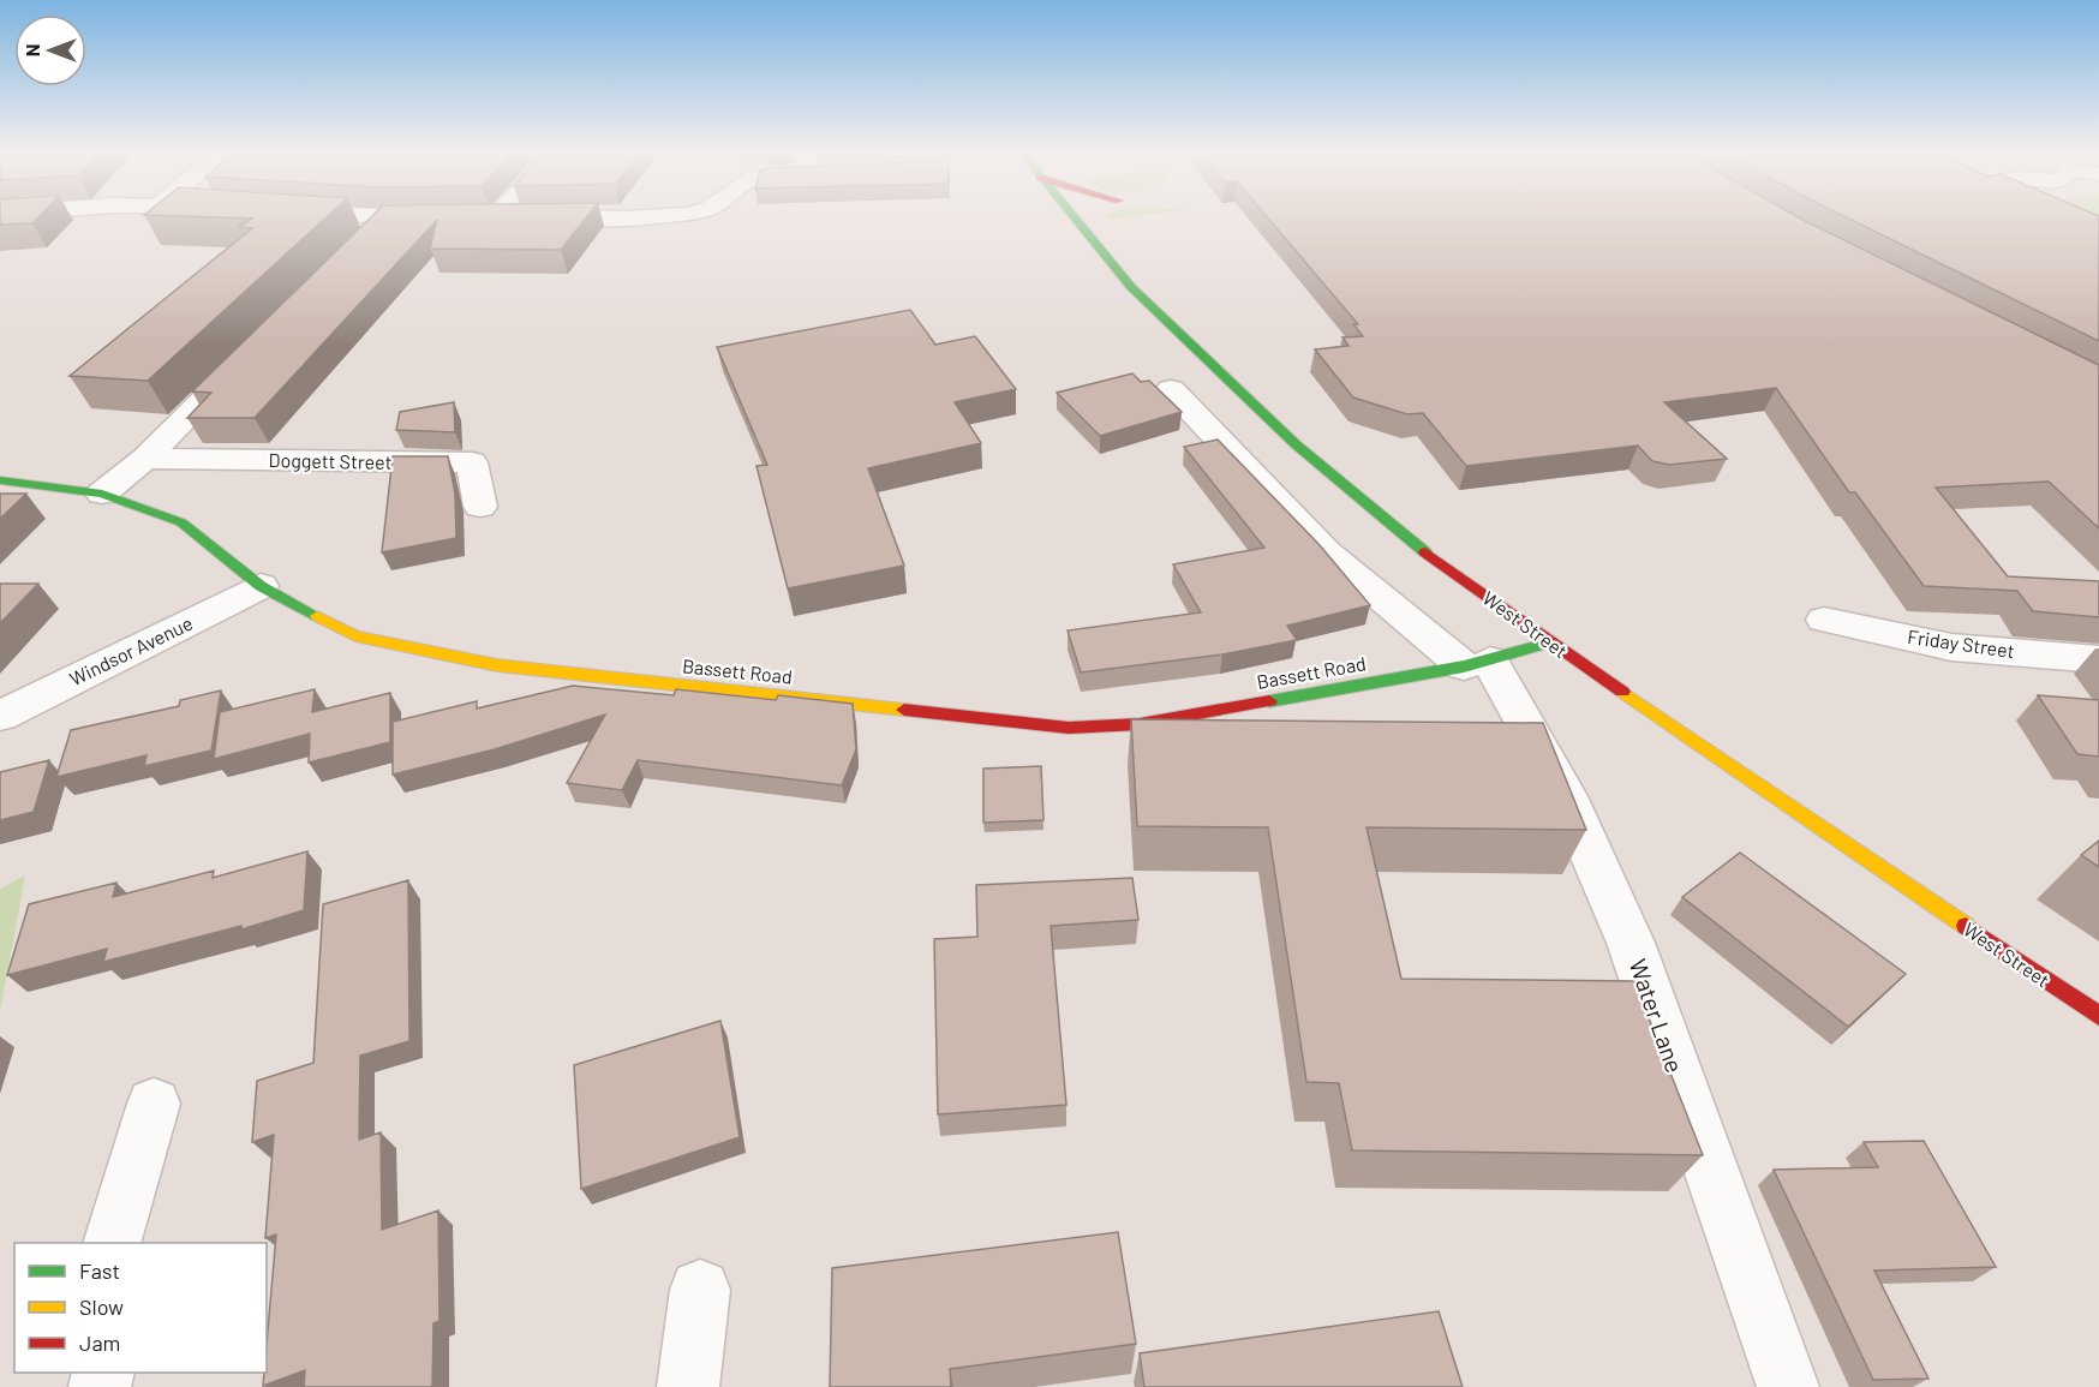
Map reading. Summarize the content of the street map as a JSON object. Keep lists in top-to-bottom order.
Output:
{
  "streets": {
    "street": [
      "Doggett Street",
      "West Street",
      "Friday Street",
      "Windsor Avenue",
      "Bassett Road",
      "Water Lane"
    ]
  },
  "crossings": [
    ["West Street", "Bassett Road"],
    ["Windsor Avenue", "Bassett Road"],
    ["Bassett Road", "Water Lane"]
  ],
  "legend": ["Fast", "Slow", "Jam"],
  "north": "left"
}
